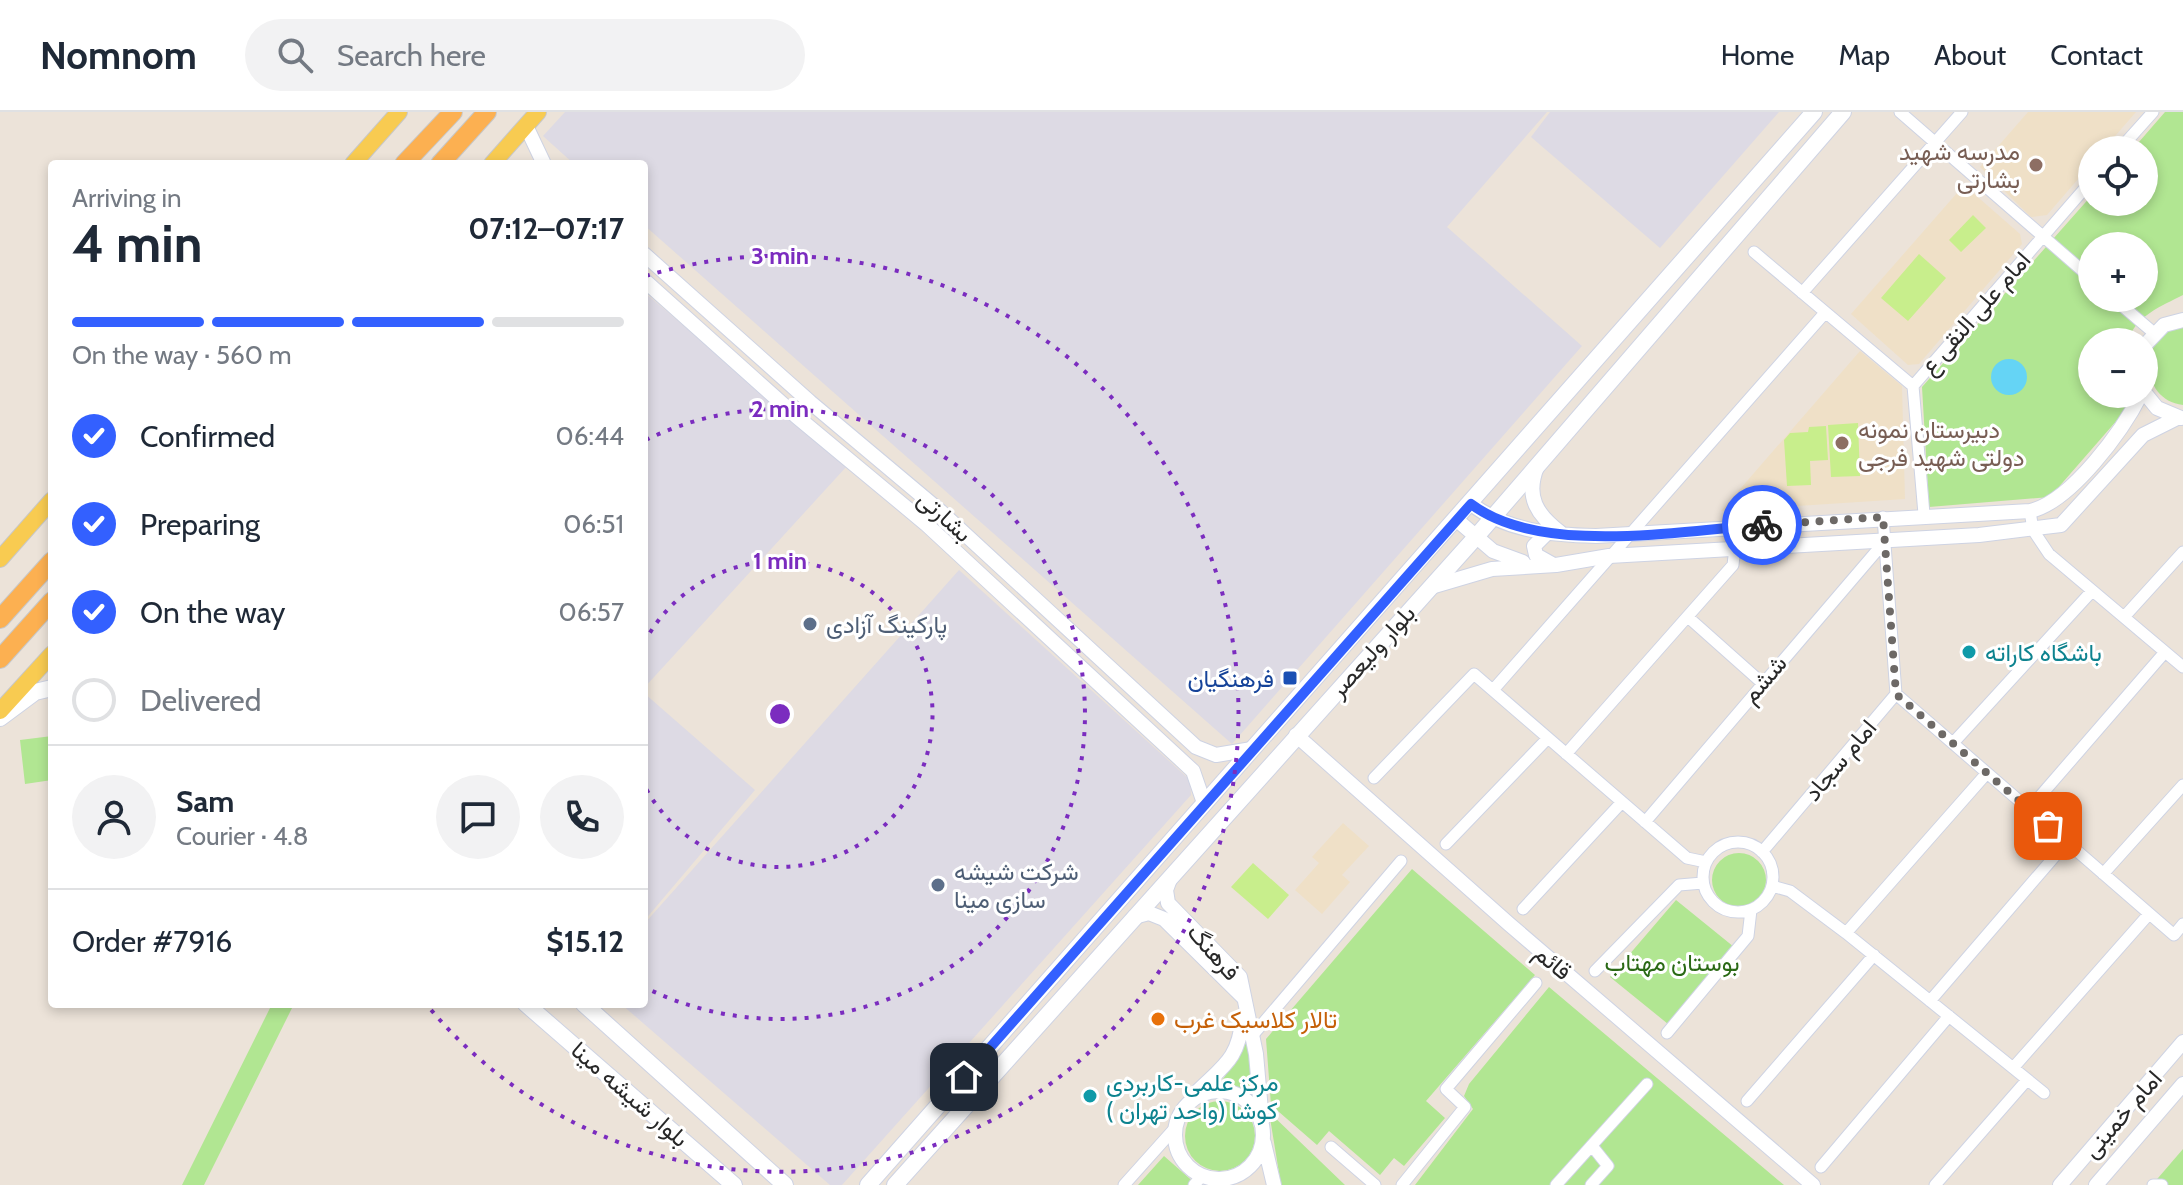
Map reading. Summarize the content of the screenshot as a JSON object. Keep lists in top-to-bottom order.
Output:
{
  "streets": {
    "main road": ["بلوار ولیعصر", "بلوار شیشه مینا"],
    "street": [
      "امام علی النقی ع",
      "بشارتی",
      "ششم",
      "امام سجاد",
      "فرهنگ",
      "قائم",
      "امام خمینی"
    ]
  },
  "crossings": [
    ["بشارتی", "بلوار ولیعصر"],
    ["بلوار ولیعصر", "قائم"]
  ],
  "parks": ["بوستان مهتاب"],
  "places": {
    "other": [
      "مدرسه شهید بشارتی",
      "دبیرستان نمونه دولتی شهید فرجی",
      "پارکینگ آزادی",
      "باشگاه کاراته",
      "شرکت شیشه سازی مینا",
      "تالار کلاسیک غرب",
      "مرکز علمی-کاربردی کوشا (واحد تهران )"
    ],
    "transit": ["فرهنگیان"]
  },
  "page": {
    "header": "Nomnom",
    "search": "Search here",
    "nav": [
      "Home",
      "Map",
      "About",
      "Contact"
    ],
    "map_buttons": ["+", "−"],
    "heading": ["4 min", "Arriving in", "07:12–07:17"],
    "panel": [
      "Sam",
      "Courier · 4.8",
      "Order #7916",
      "$15.12"
    ],
    "bar": "On the way · 560 m",
    "list": [
      ["Confirmed", "06:44"],
      ["Preparing", "06:51"],
      ["On the way", "06:57"],
      "Delivered"
    ]
  },
  "rings": ["3 min", "2 min", "1 min"]
}
